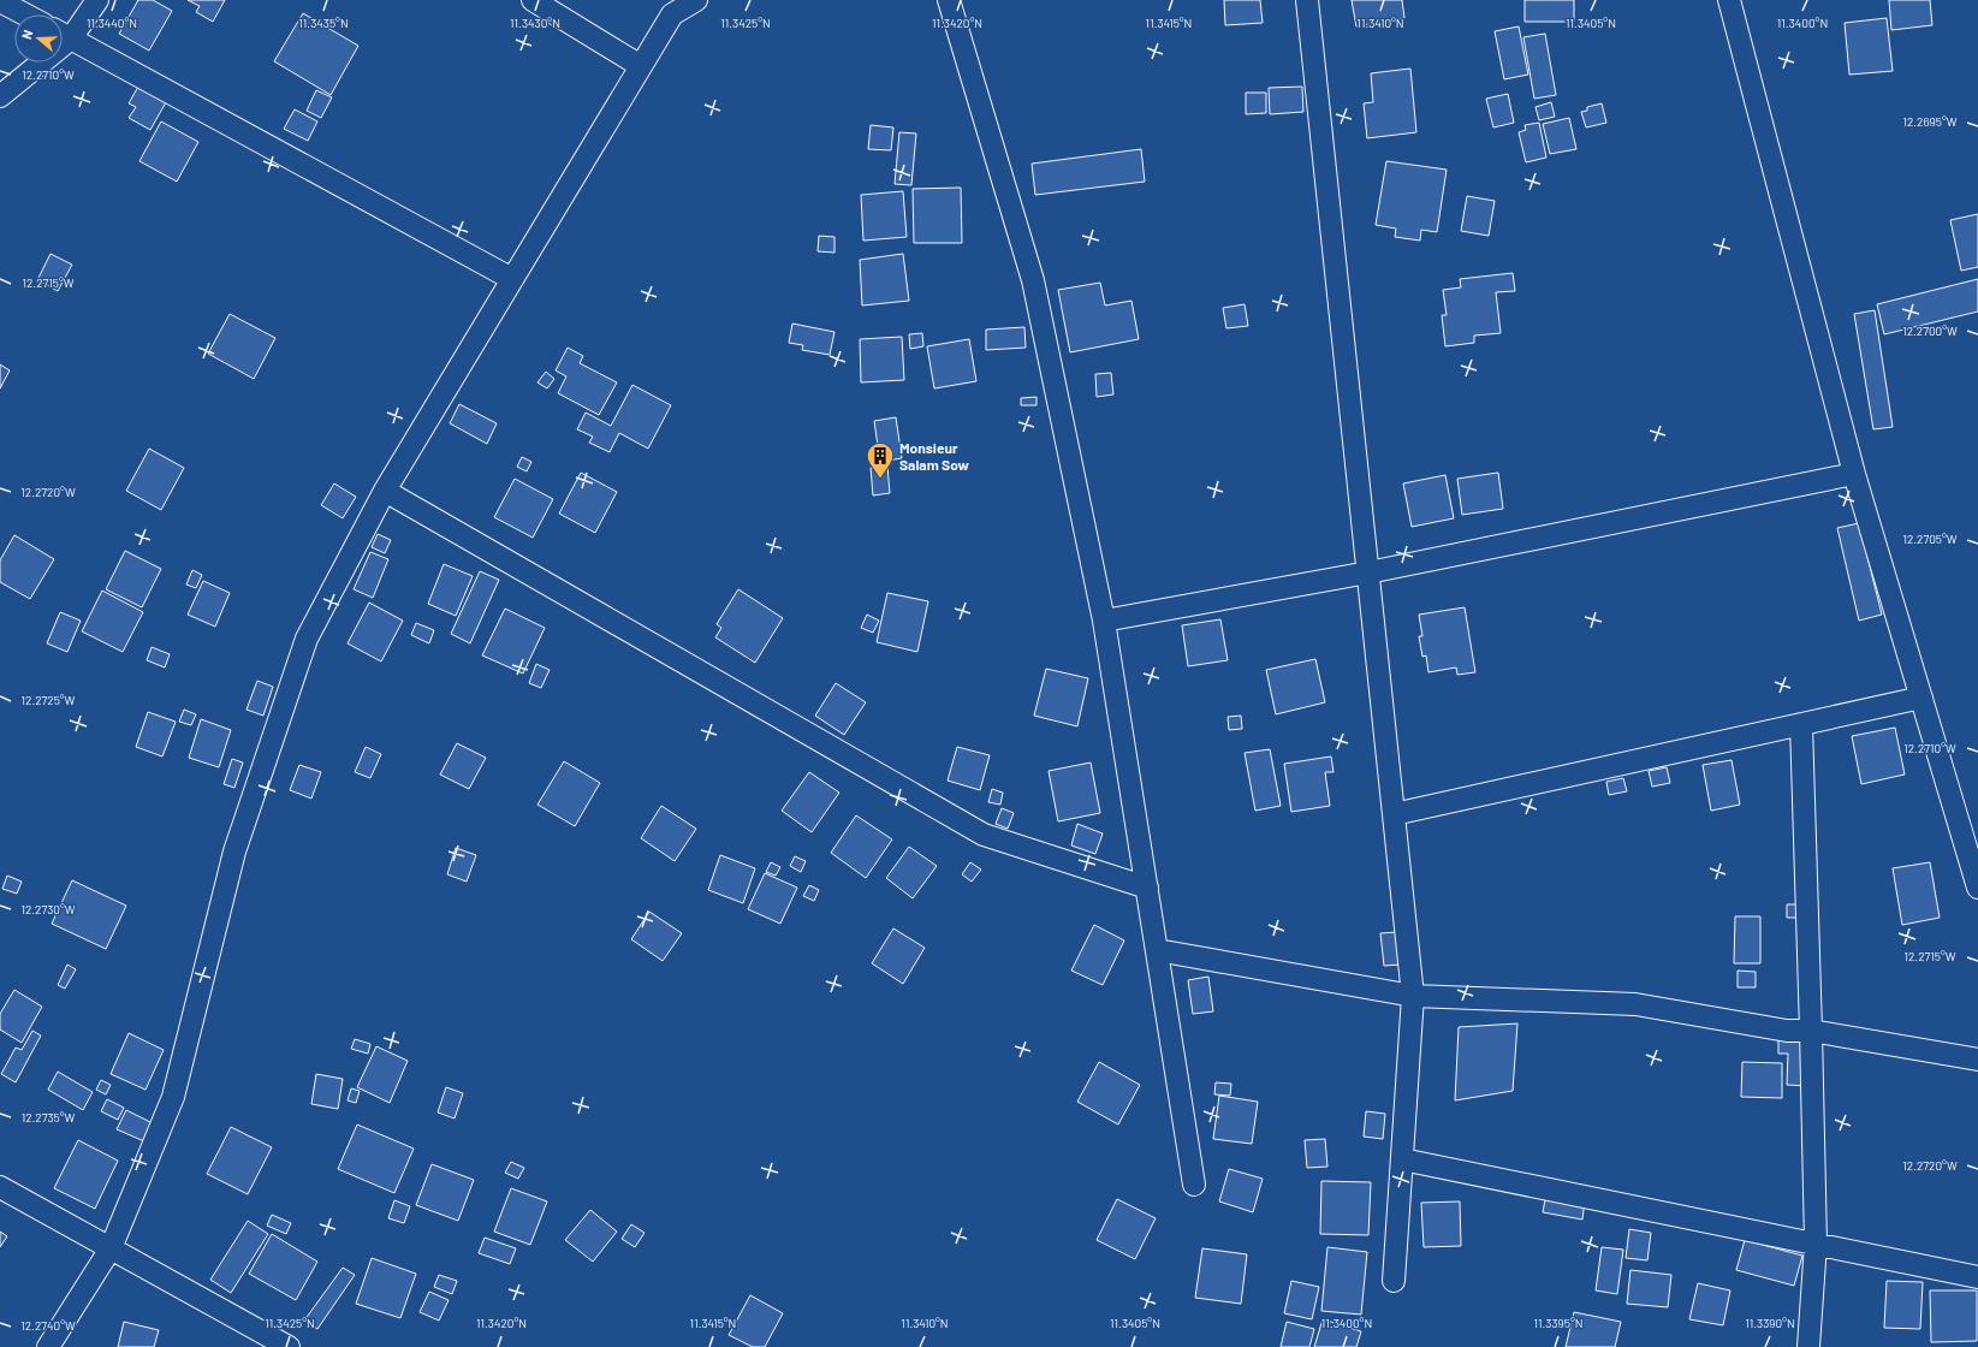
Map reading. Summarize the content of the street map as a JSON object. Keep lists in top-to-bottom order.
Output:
{
  "places": {
    "building": ["Monsieur Salam Sow"]
  },
  "north": "left",
  "coordinates": [
    "11.3440°N",
    "11.3435°N",
    "11.3430°N",
    "11.3425°N",
    "11.3420°N",
    "11.3415°N",
    "11.3410°N",
    "11.3405°N",
    "11.3400°N",
    "12.2710°W",
    "12.2695°W",
    "12.2715°W",
    "12.2700°W",
    "12.2720°W",
    "12.2705°W",
    "12.2725°W",
    "12.2730°W",
    "12.2735°W",
    "11.3395°N",
    "11.3390°N",
    "12.2740°W"
  ]
}
